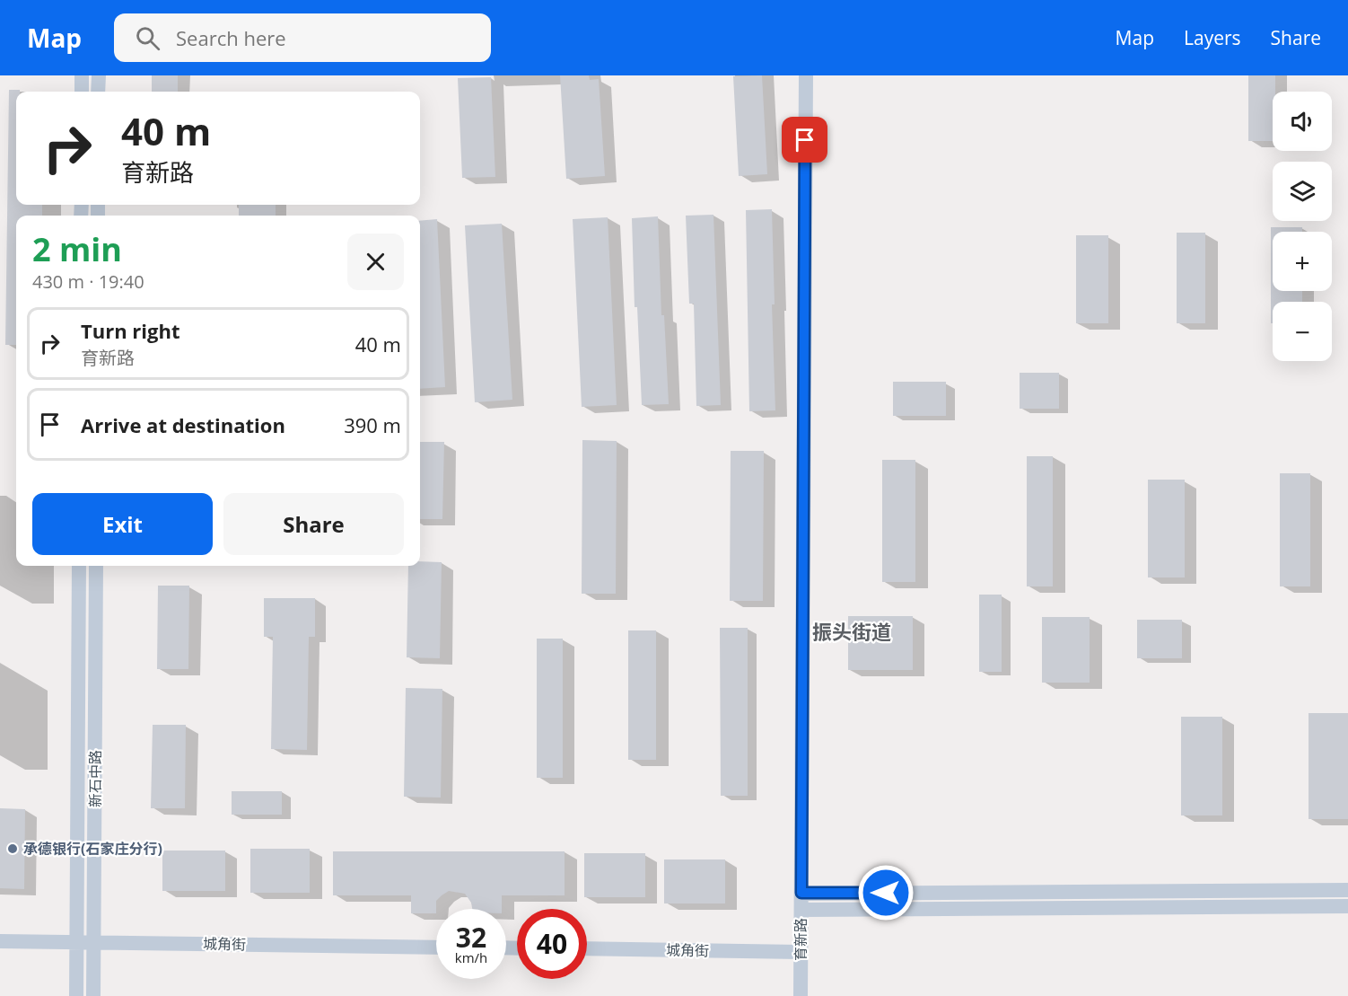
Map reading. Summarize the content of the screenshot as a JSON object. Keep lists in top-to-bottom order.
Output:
{
  "streets": {
    "street": ["新石中路", "育新路", "城角街"]
  },
  "crossings": [
    ["新石中路", "城角街"],
    ["育新路", "城角街"]
  ],
  "districts": ["振头街道"],
  "places": ["承德银行(石家庄分行)"],
  "page": {
    "header": "Map",
    "search": "Search here",
    "nav": ["Map", "Layers", "Share"],
    "map_buttons": ["+", "−"],
    "turn": ["40 m", "育新路"],
    "heading": ["2 min", "430 m · 19:40"],
    "list": [
      {
        "name": "Turn right",
        "note": "育新路",
        "value": "40 m"
      },
      {
        "name": "Arrive at destination",
        "value": "390 m"
      }
    ],
    "buttons": ["Exit", "Share"],
    "speed": "32 km/h",
    "limit": "40"
  }
}
